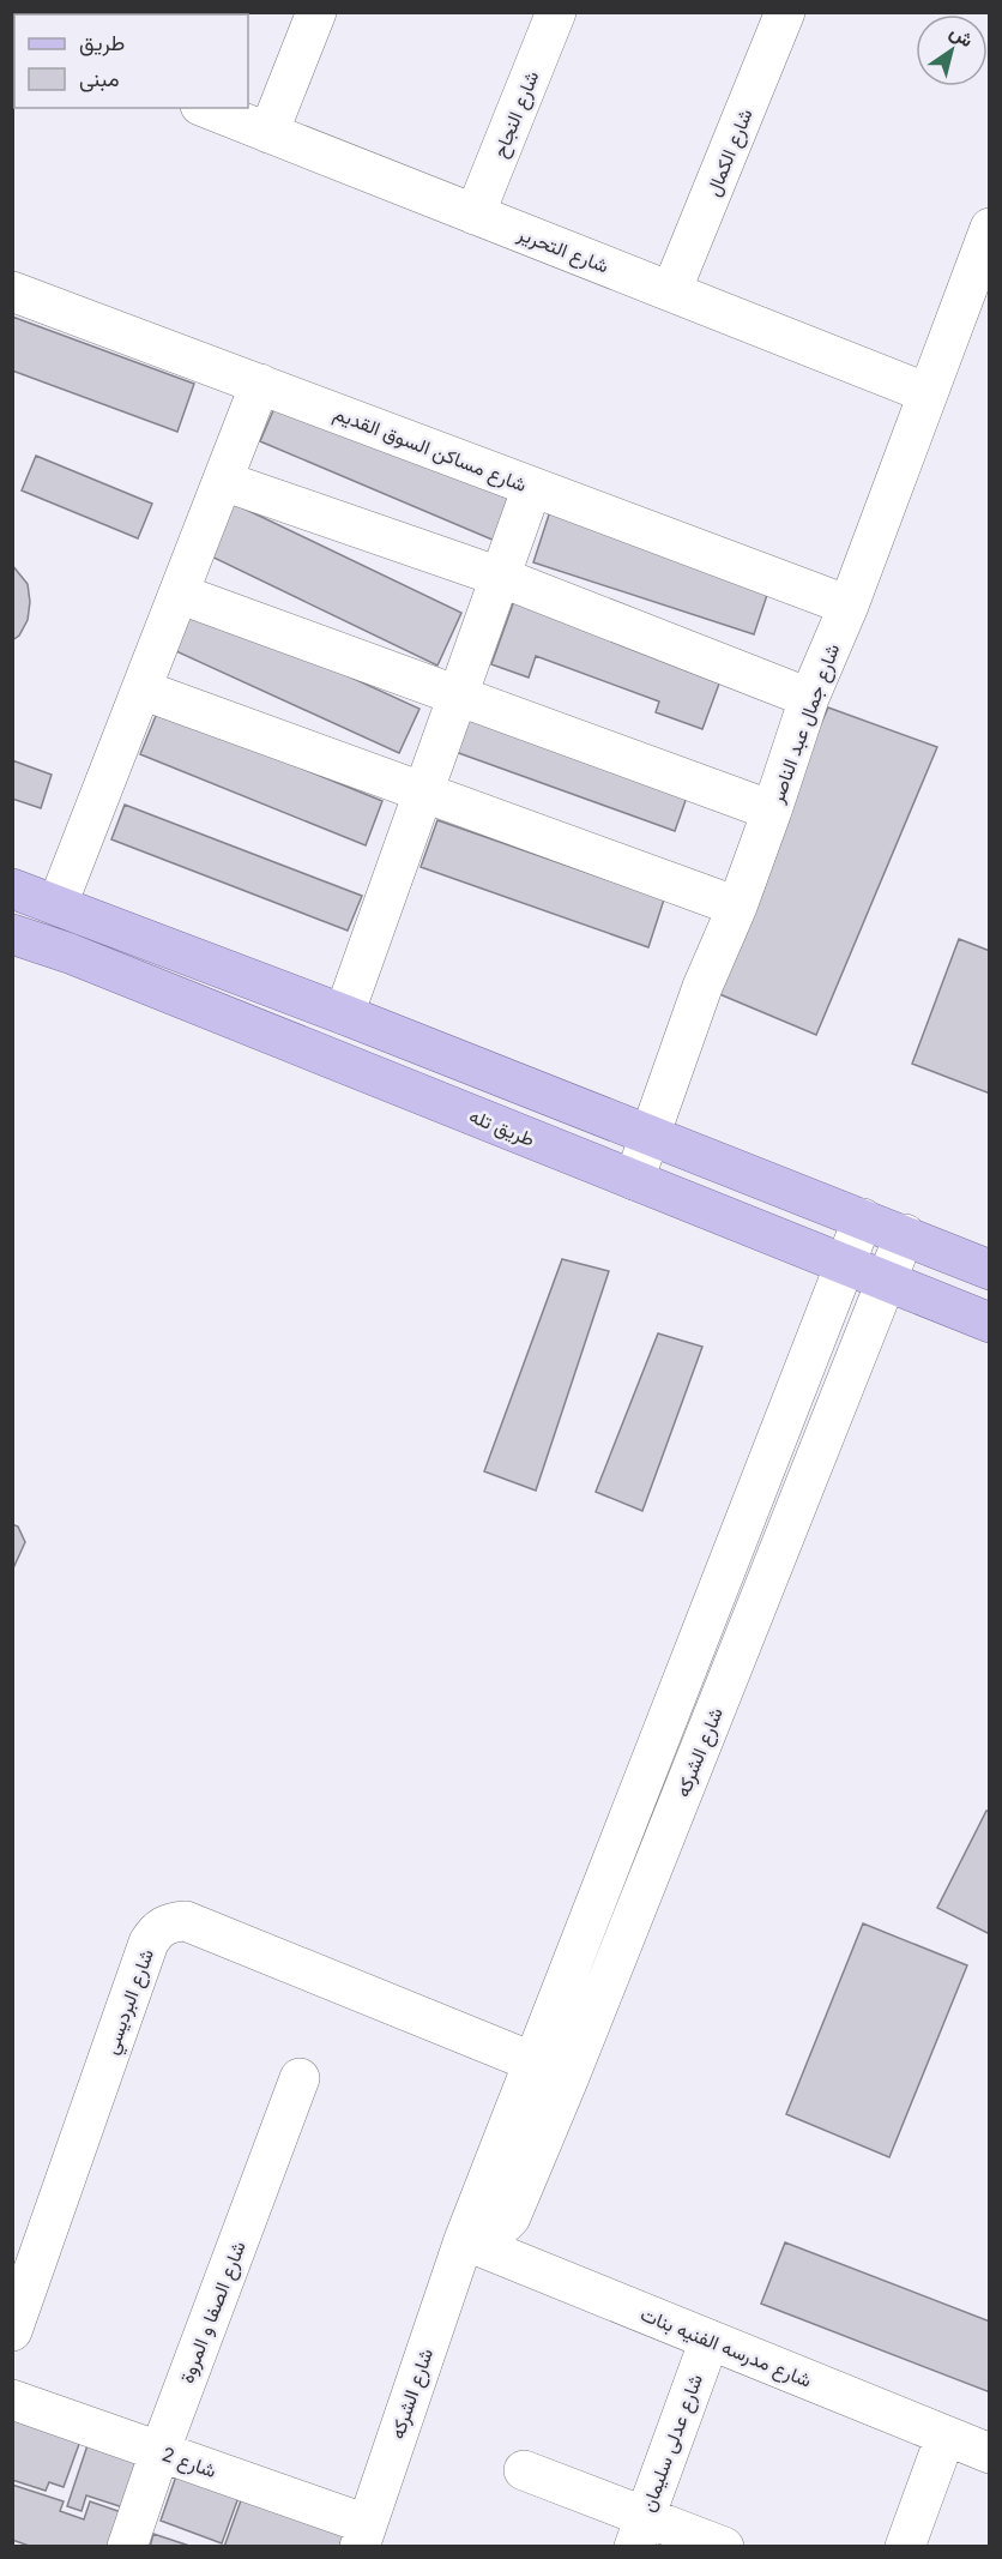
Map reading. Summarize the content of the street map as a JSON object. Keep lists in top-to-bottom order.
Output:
{
  "streets": {
    "main road": ["طريق تله"],
    "street": [
      "شارع النجاح",
      "شارع الكمال",
      "شارع التحرير",
      "شارع مساكن السوق القديم",
      "شارع جمال عبد الناصر",
      "شارع الشركه",
      "شارع البرديسي",
      "شارع الصفا و المروة",
      "شارع مدرسه الفنيه بنات",
      "شارع عدلى سليمان",
      "شارع 2"
    ]
  },
  "crossings": [
    ["شارع النجاح", "شارع التحرير"],
    ["شارع الكمال", "شارع التحرير"],
    ["شارع التحرير", "شارع جمال عبد الناصر"],
    ["شارع مساكن السوق القديم", "شارع جمال عبد الناصر"],
    ["شارع جمال عبد الناصر", "طريق تله"],
    ["طريق تله", "شارع الشركه"],
    ["شارع الشركه", "شارع البرديسي"],
    ["شارع الشركه", "شارع مدرسه الفنيه بنات"],
    ["شارع الشركه", "شارع 2"],
    ["شارع الصفا و المروة", "شارع 2"],
    ["شارع مدرسه الفنيه بنات", "شارع عدلى سليمان"]
  ],
  "legend": ["طريق", "مبنى"],
  "north": "top right"
}
